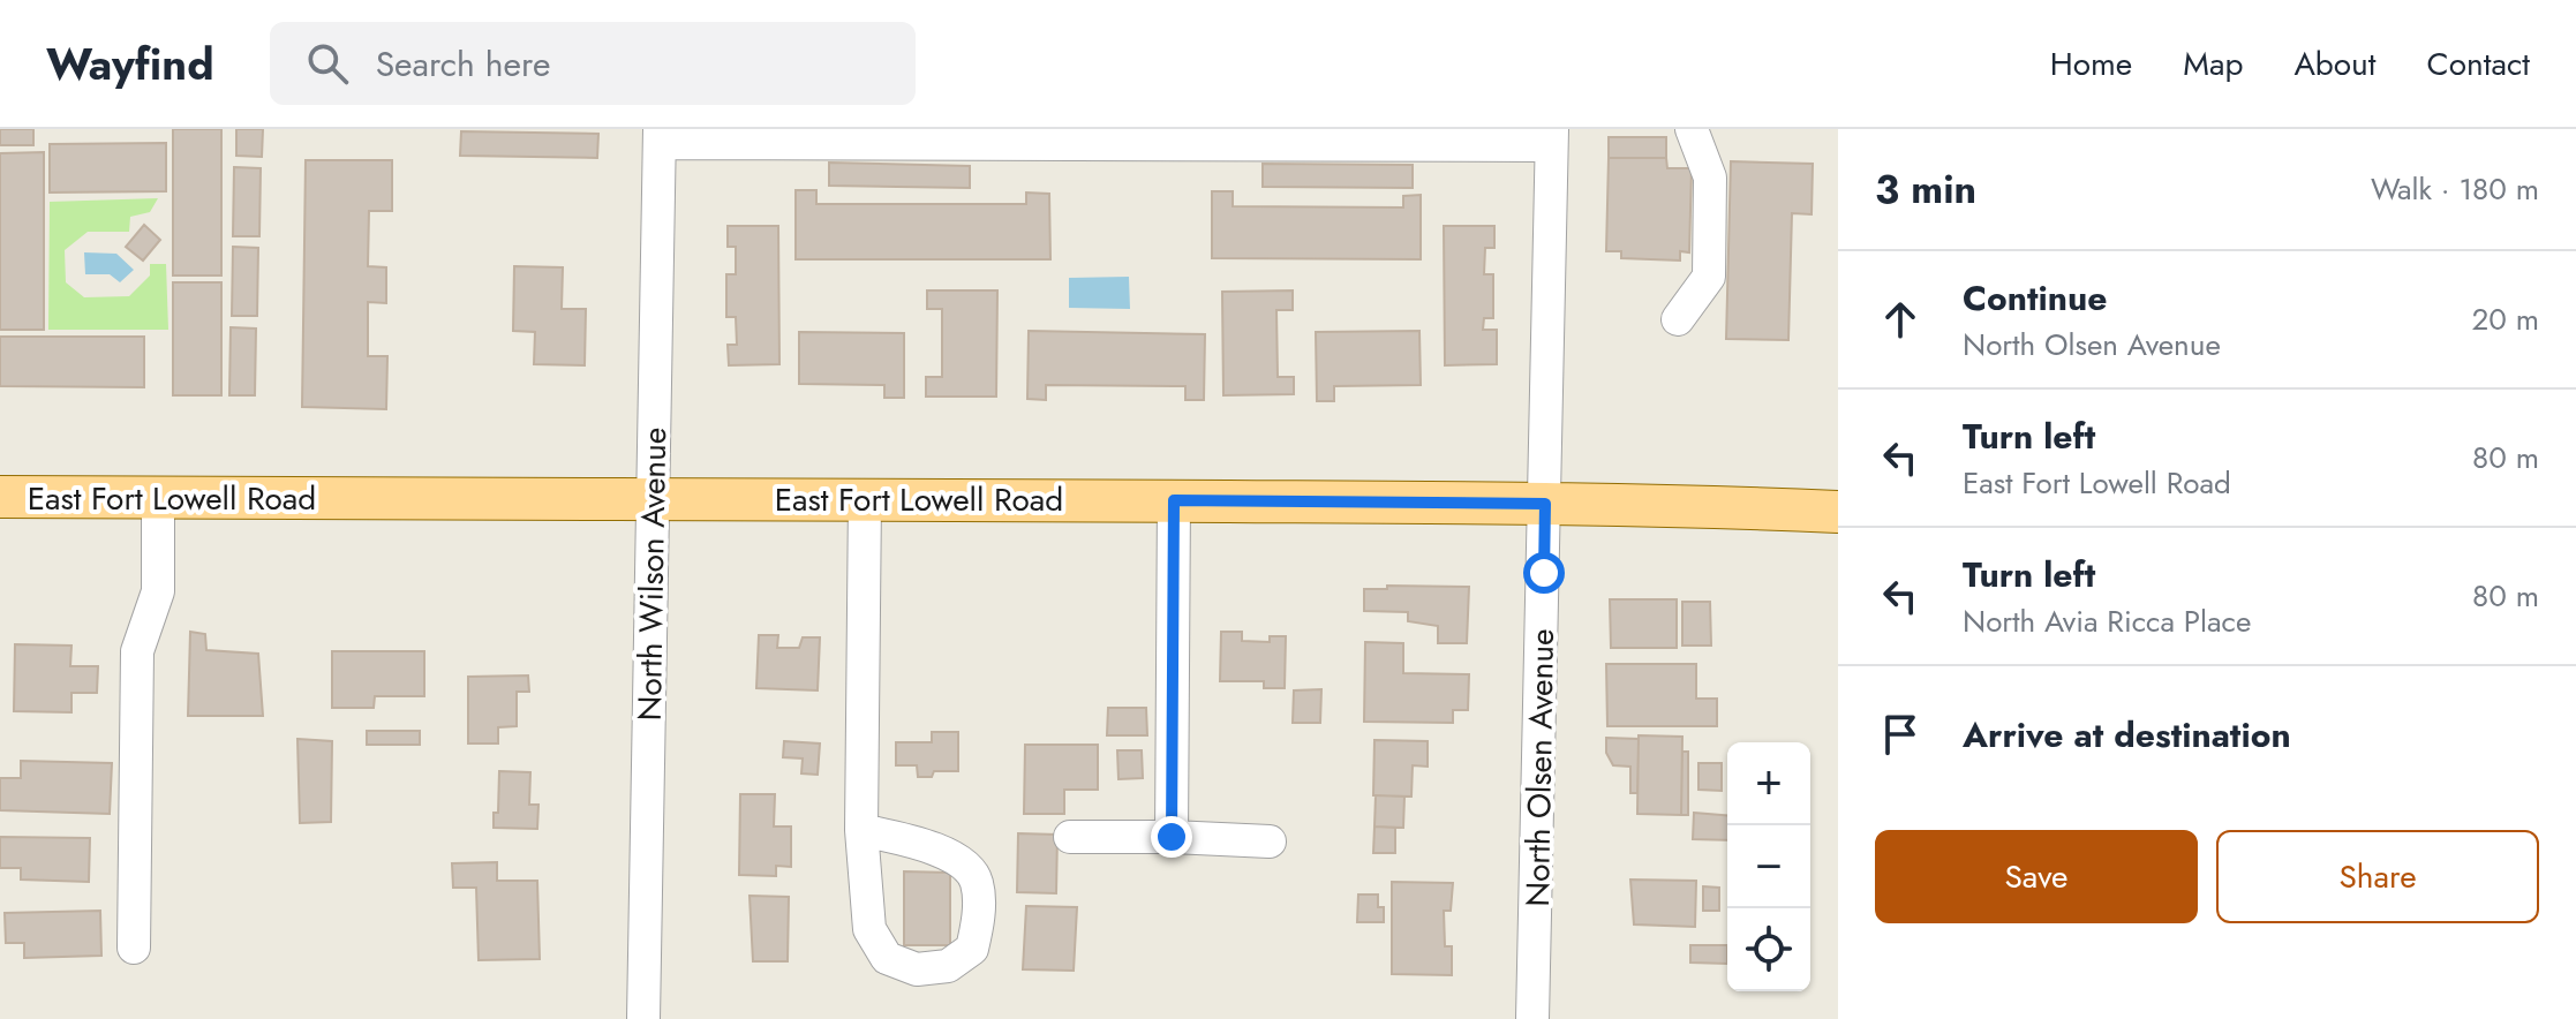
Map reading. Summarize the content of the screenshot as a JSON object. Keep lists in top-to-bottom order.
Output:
{
  "streets": {
    "main road": ["East Fort Lowell Road"],
    "street": ["North Wilson Avenue", "North Olsen Avenue"]
  },
  "crossings": [
    ["East Fort Lowell Road", "North Wilson Avenue"],
    ["East Fort Lowell Road", "North Olsen Avenue"]
  ],
  "page": {
    "header": "Wayfind",
    "search": "Search here",
    "nav": [
      "Home",
      "Map",
      "About",
      "Contact"
    ],
    "heading": ["3 min", "Walk · 180 m"],
    "list": [
      ["Continue", "North Olsen Avenue", "20 m"],
      ["Turn left", "East Fort Lowell Road", "80 m"],
      ["Turn left", "North Avia Ricca Place", "80 m"],
      "Arrive at destination"
    ],
    "map_buttons": ["+", "−"],
    "buttons": ["Save", "Share"]
  }
}
